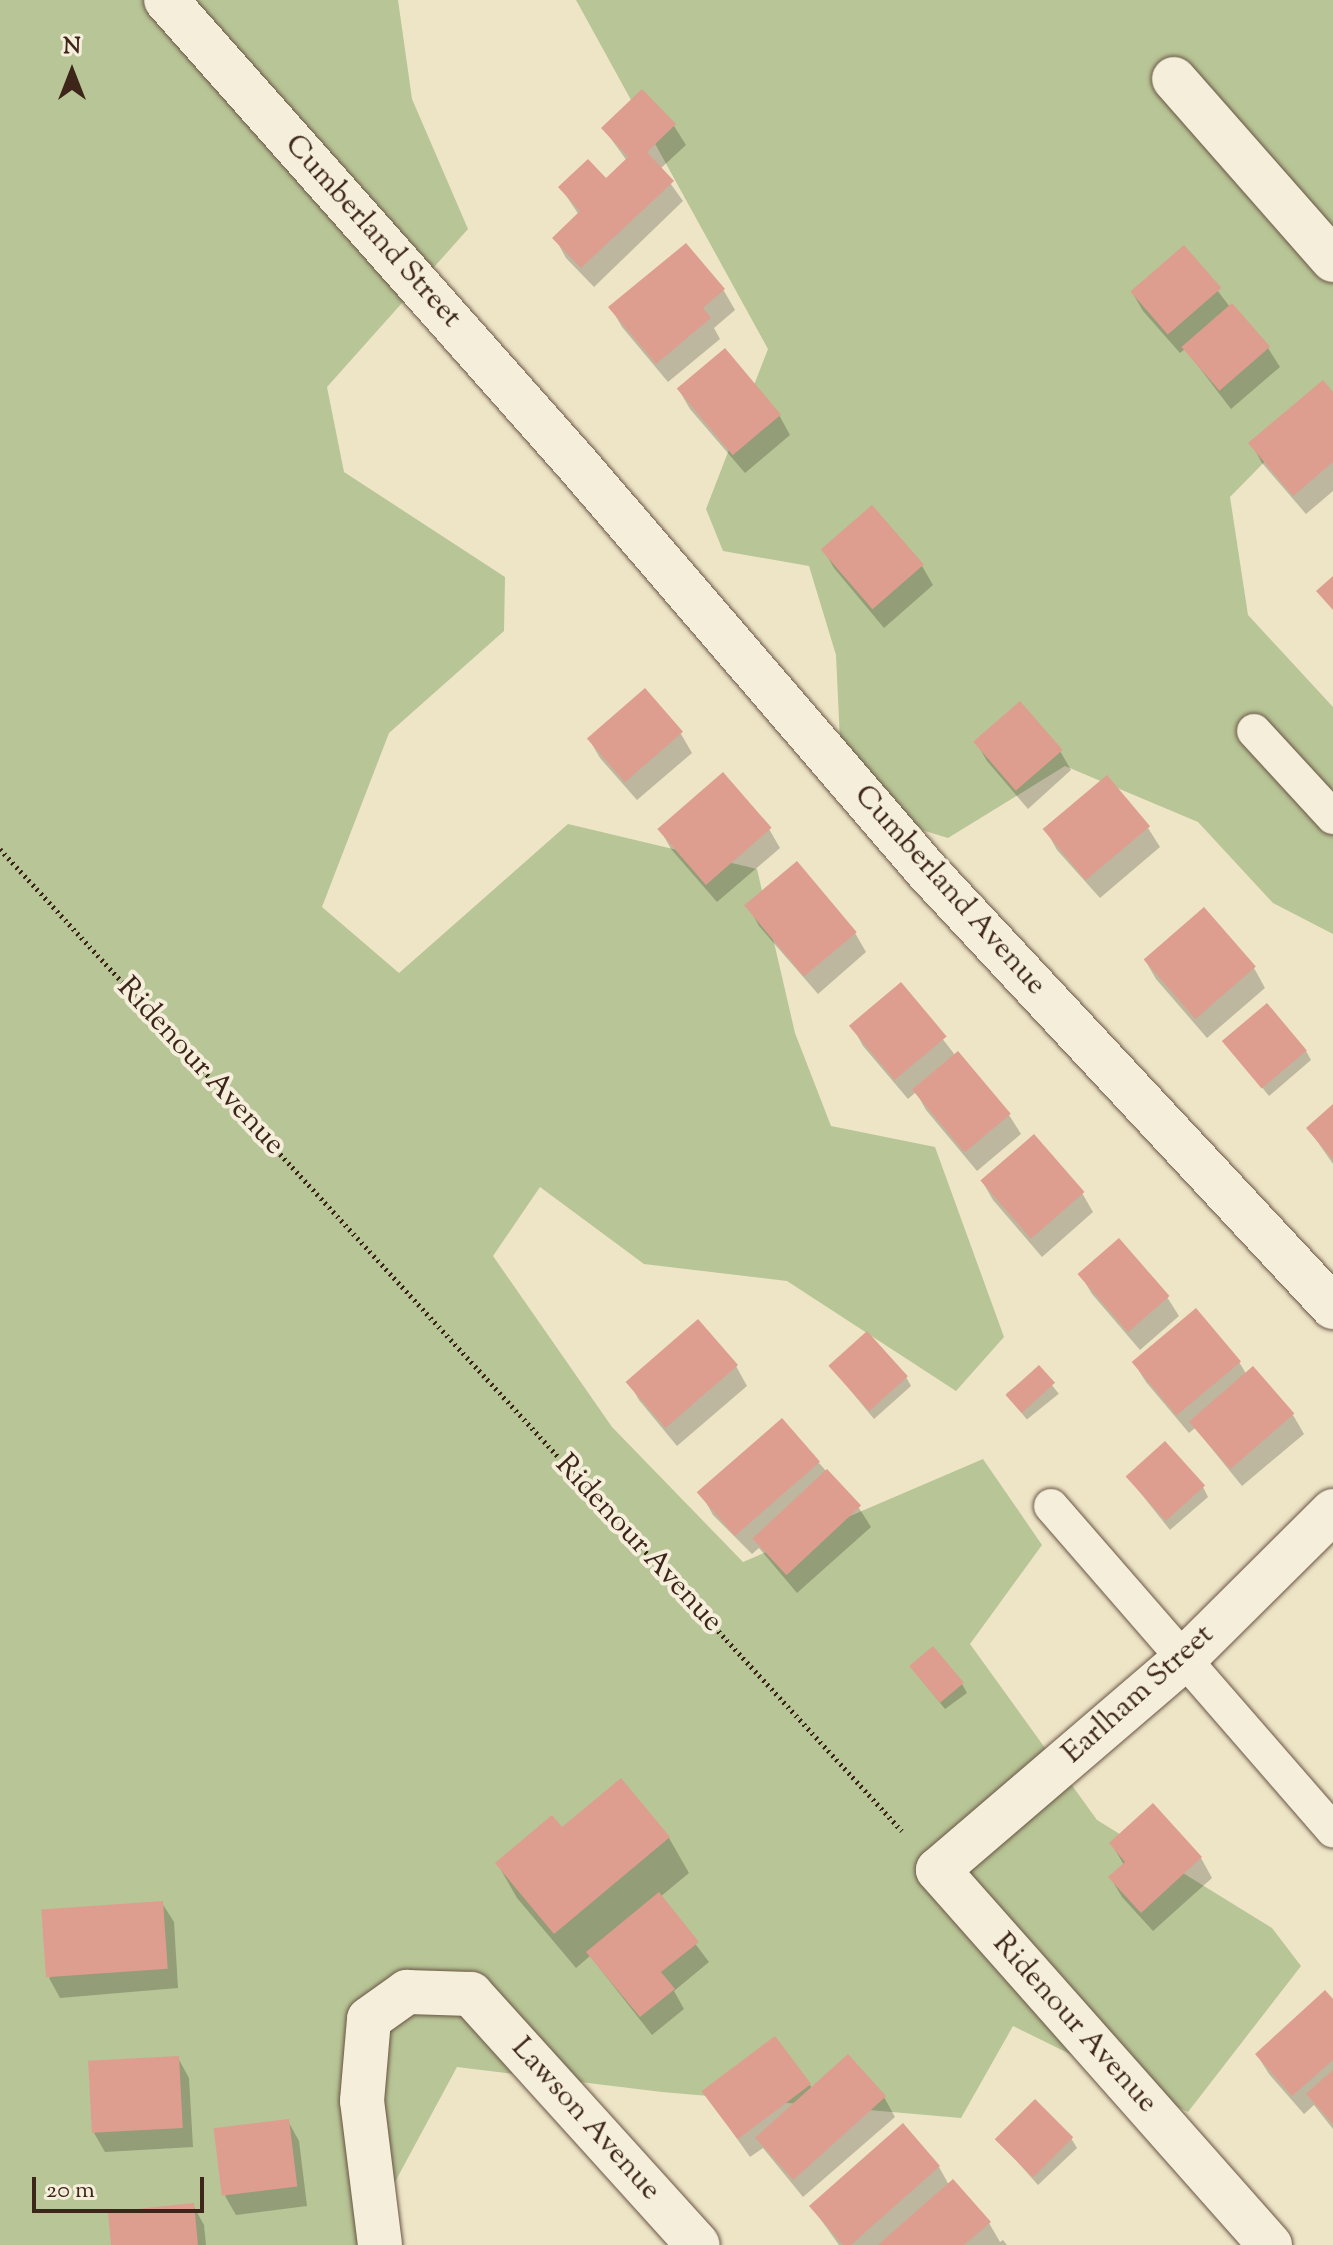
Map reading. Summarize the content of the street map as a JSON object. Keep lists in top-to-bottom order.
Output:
{
  "streets": {
    "street": [
      "Cumberland Street",
      "Cumberland Avenue",
      "Ridenour Avenue",
      "Earlham Street",
      "Lawson Avenue"
    ]
  },
  "crossings": [
    ["Cumberland Street", "Cumberland Avenue"],
    ["Ridenour Avenue", "Earlham Street"]
  ],
  "scale_bar": "20 m",
  "north": "top"
}
